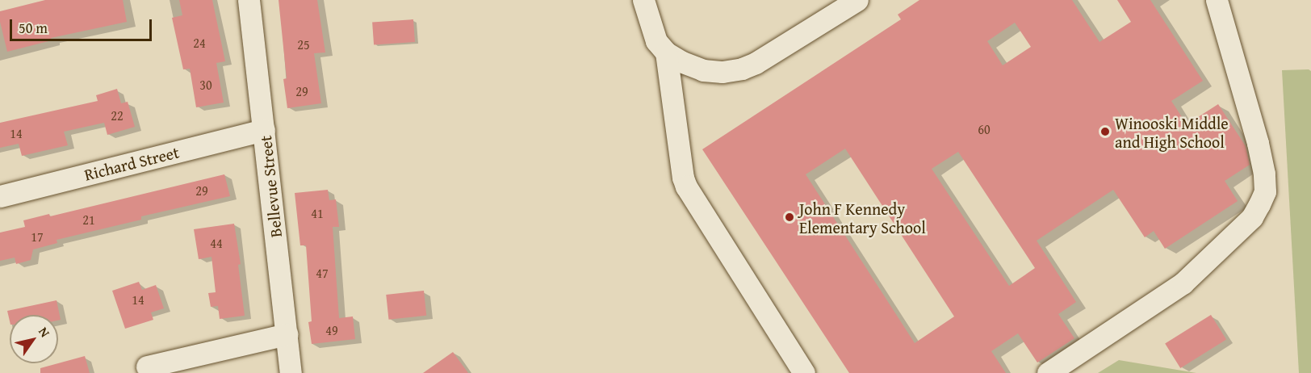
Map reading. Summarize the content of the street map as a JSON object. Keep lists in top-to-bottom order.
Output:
{
  "streets": {
    "street": ["Richard Street", "Bellevue Street"]
  },
  "crossings": [
    ["Richard Street", "Bellevue Street"]
  ],
  "places": ["Winooski Middle and High School", "John F Kennedy Elementary School"],
  "house_numbers": [
    "24",
    "25",
    "30",
    "29",
    "22",
    "60",
    "14",
    "29",
    "41",
    "21",
    "17",
    "44",
    "47",
    "14",
    "49"
  ],
  "scale_bar": "50 m",
  "north": "top right"
}
